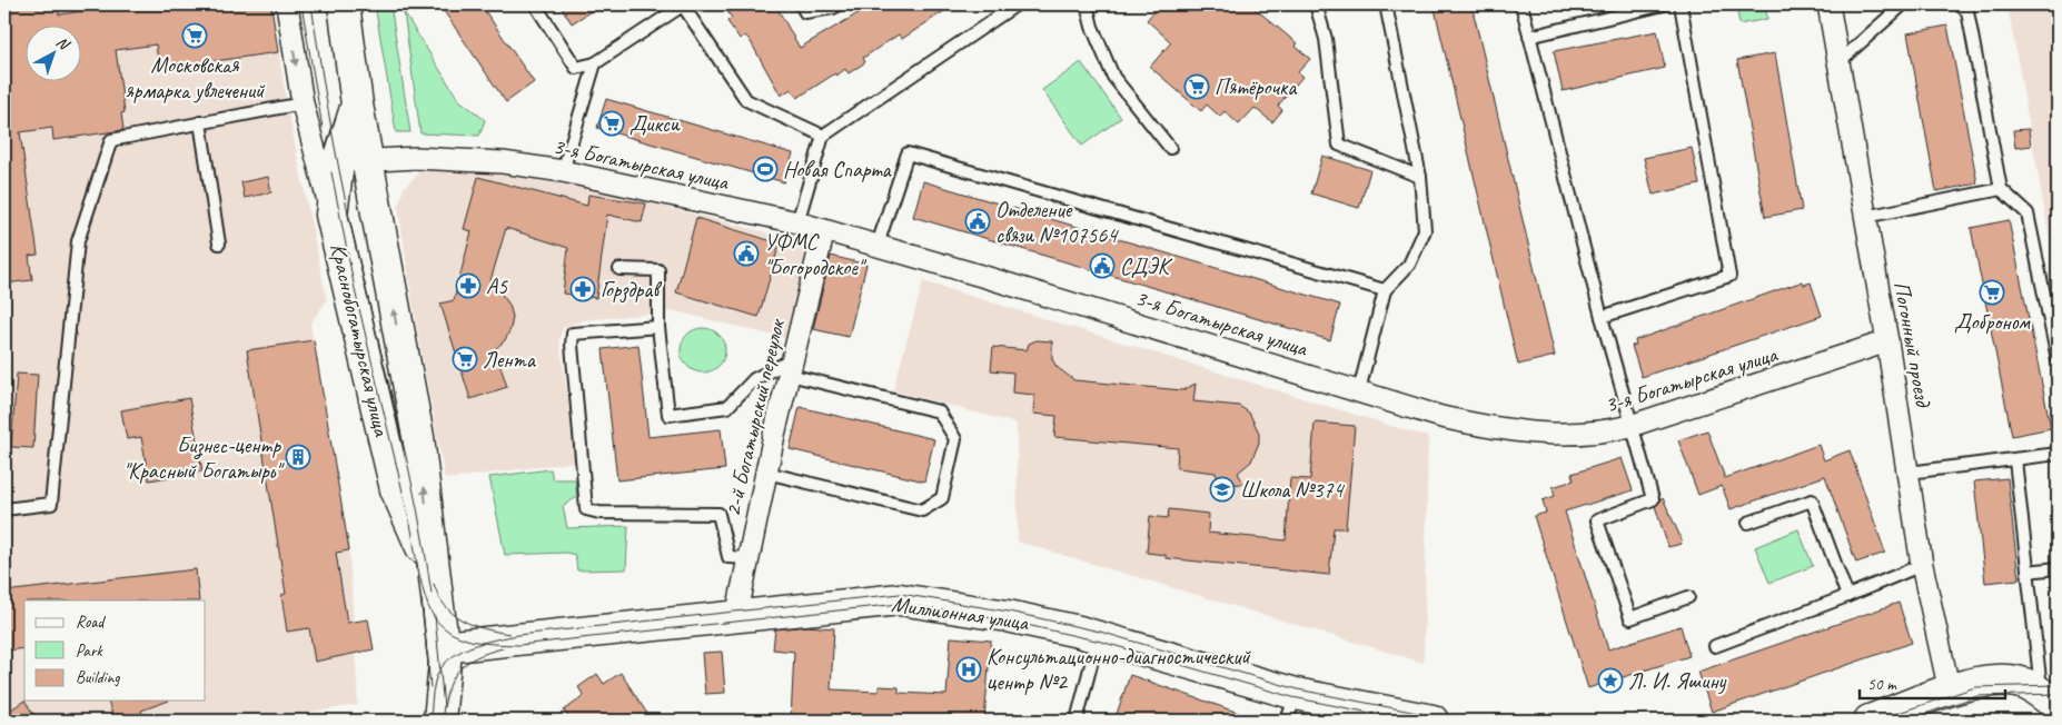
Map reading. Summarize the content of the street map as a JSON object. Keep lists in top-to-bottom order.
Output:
{
  "streets": {
    "street": [
      "3-я Богатырская улица",
      "Краснобогатырская улица",
      "Погонный проезд",
      "2-й Богатырский переулок",
      "Миллионная улица"
    ]
  },
  "crossings": [
    ["3-я Богатырская улица", "Краснобогатырская улица"],
    ["3-я Богатырская улица", "Погонный проезд"],
    ["3-я Богатырская улица", "2-й Богатырский переулок"],
    ["Краснобогатырская улица", "Миллионная улица"],
    ["2-й Богатырский переулок", "Миллионная улица"]
  ],
  "places": {
    "supermarket": [
      "Московская ярмарка увлечений",
      "Пятёрочка",
      "Дикси",
      "Доброном",
      "Лента"
    ],
    "sports": ["Новая Спарта"],
    "public building": ["Отделение связи №107564", "УФМС \"Богородское\"", "СДЭК"],
    "pharmacy": ["А5", "Горздрав"],
    "building": ["Бизнес-центр \"Красный Богатырь\""],
    "school or university": ["Школа №374"],
    "hospital": ["Консультационно-диагностический центр №2"],
    "place": ["Л. И. Яшину"]
  },
  "legend": ["Road", "Park", "Building"],
  "scale_bar": "50 m",
  "north": "top right"
}
